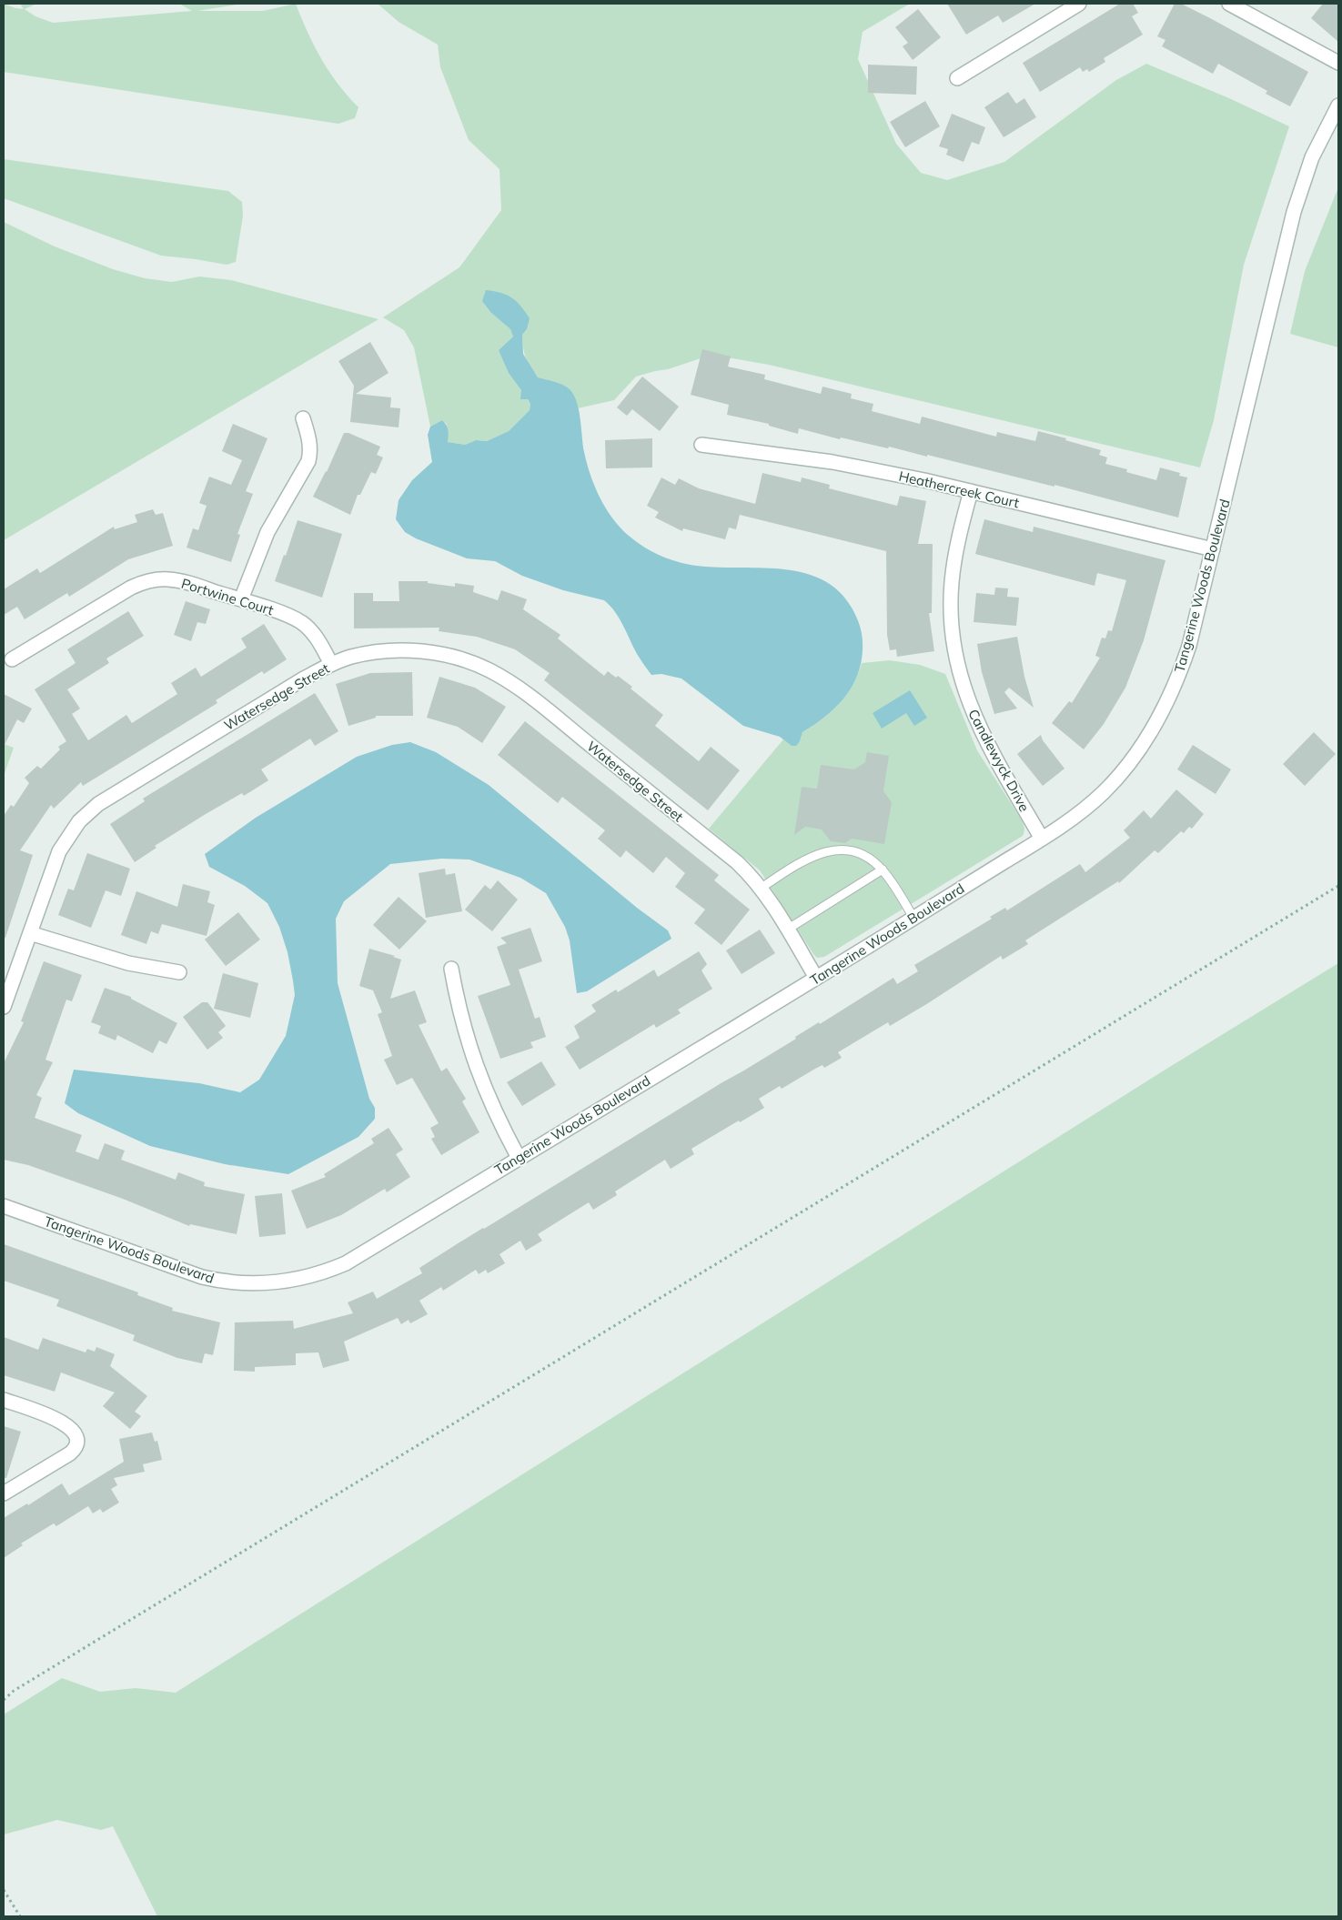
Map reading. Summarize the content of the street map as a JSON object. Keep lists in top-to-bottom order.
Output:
{
  "streets": {
    "street": [
      "Heathercreek Court",
      "Tangerine Woods Boulevard",
      "Portwine Court",
      "Watersedge Street",
      "Candlewyck Drive"
    ]
  },
  "crossings": [
    ["Heathercreek Court", "Tangerine Woods Boulevard"],
    ["Heathercreek Court", "Candlewyck Drive"],
    ["Tangerine Woods Boulevard", "Watersedge Street"],
    ["Tangerine Woods Boulevard", "Candlewyck Drive"],
    ["Portwine Court", "Watersedge Street"]
  ]
}
